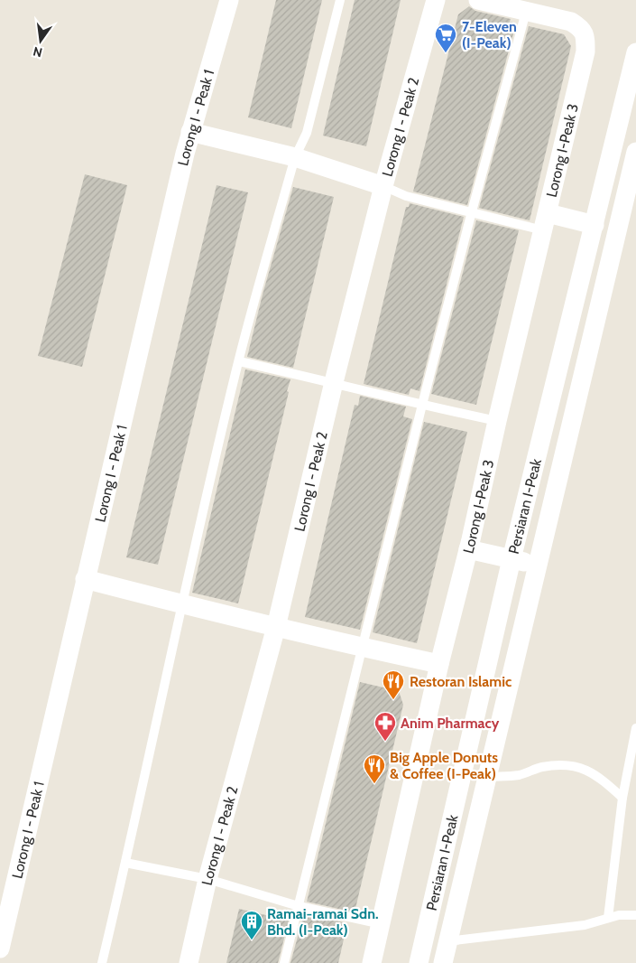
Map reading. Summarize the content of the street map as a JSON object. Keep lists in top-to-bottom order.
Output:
{
  "streets": {
    "street": [
      "Lorong I - Peak 1",
      "Lorong I - Peak 2",
      "Lorong I-Peak 3",
      "Persiaran I-Peak"
    ]
  },
  "places": {
    "supermarket": ["7-Eleven (I-Peak)"],
    "restaurant": ["Restoran Islamic", "Big Apple Donuts & Coffee (I-Peak)"],
    "pharmacy": ["Anim Pharmacy"],
    "building": ["Ramai-ramai Sdn. Bhd. (I-Peak)"]
  },
  "north": "bottom"
}
